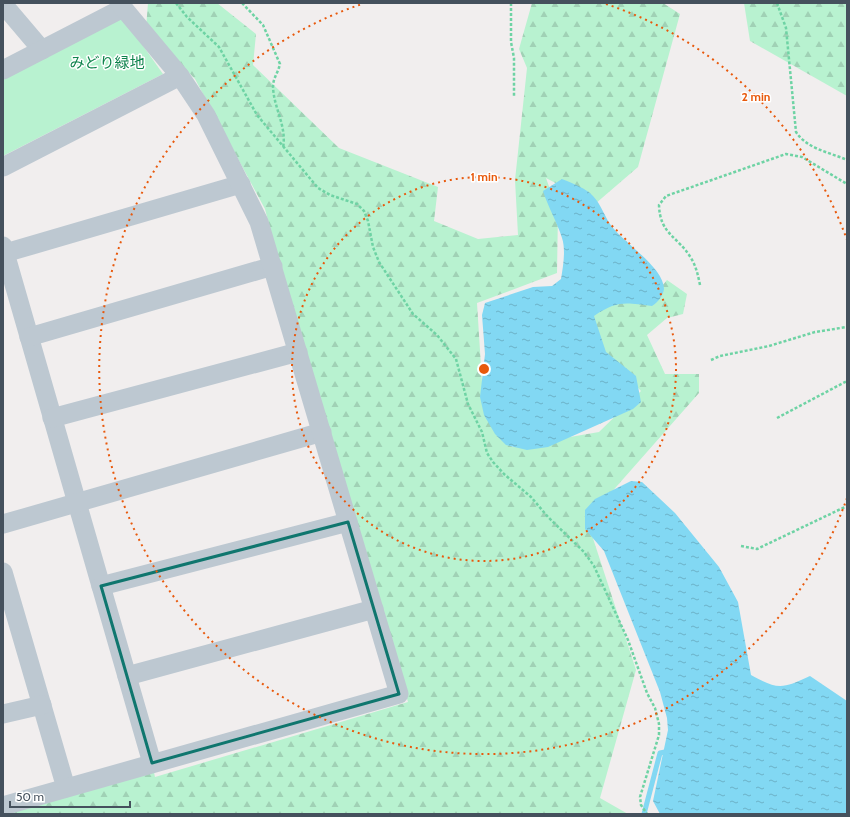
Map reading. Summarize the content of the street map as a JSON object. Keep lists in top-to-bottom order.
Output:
{
  "parks": ["みどり緑地"],
  "scale_bar": "50 m",
  "rings": ["2 min", "1 min"]
}
